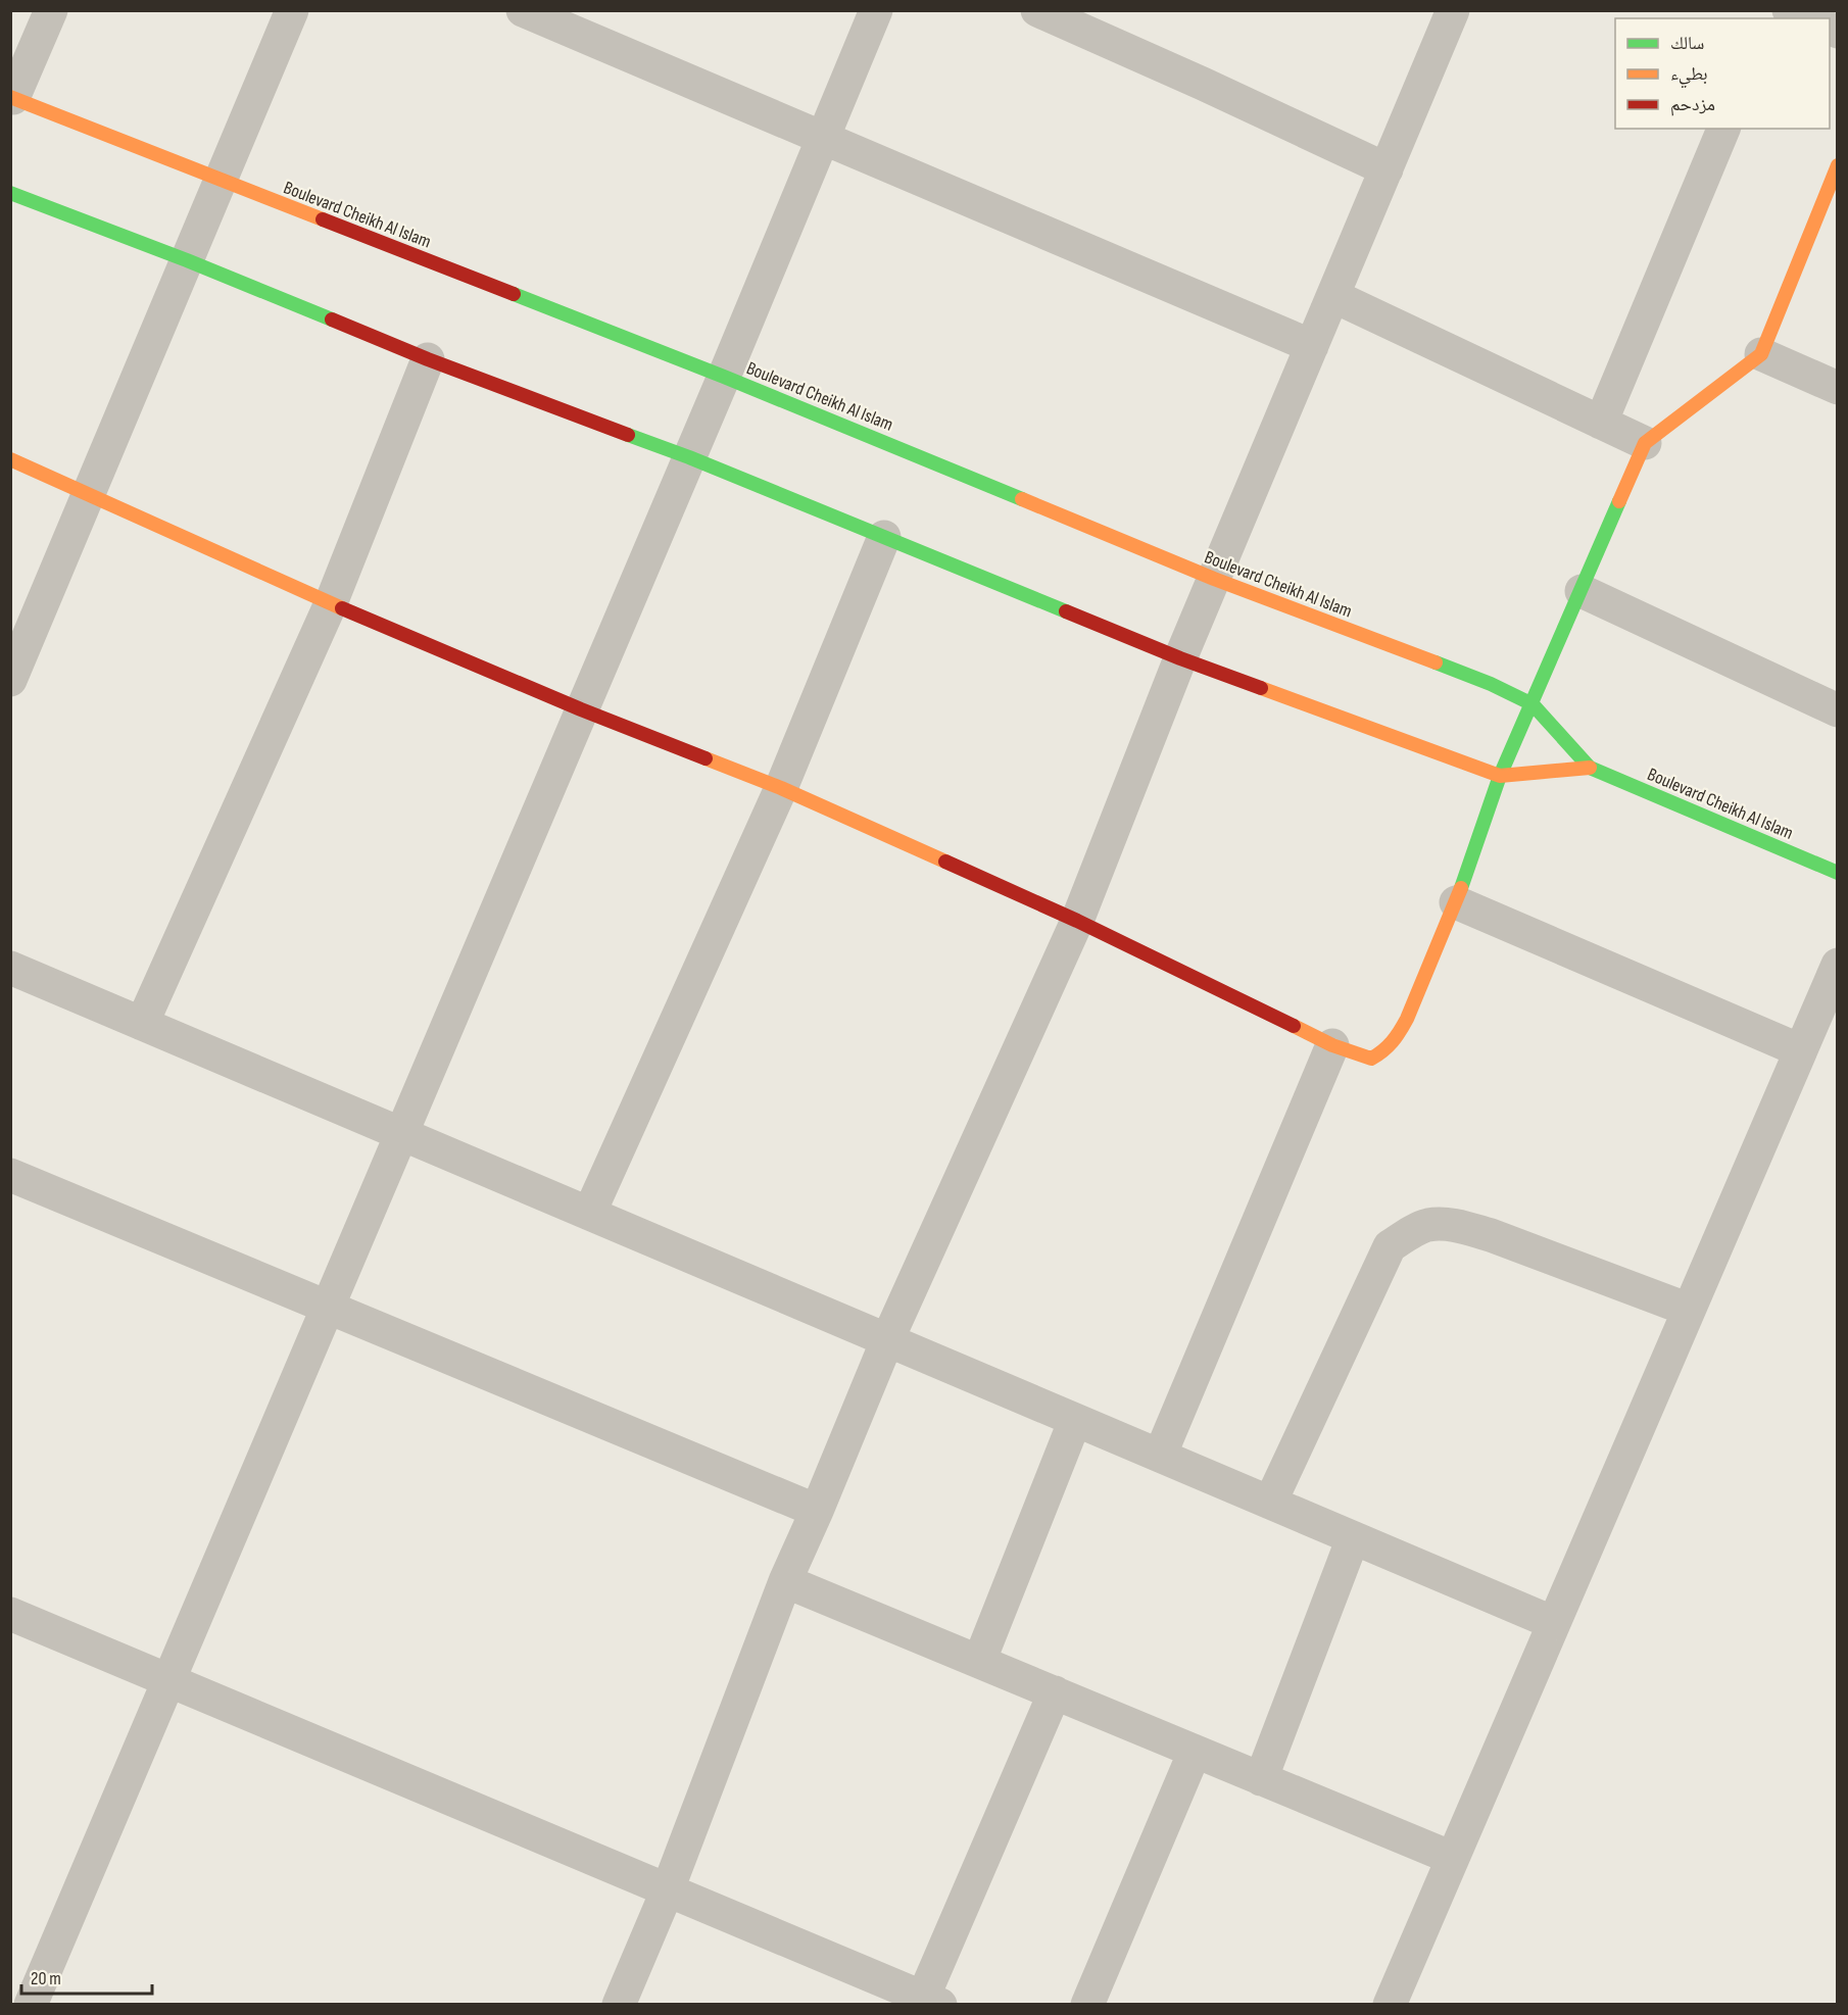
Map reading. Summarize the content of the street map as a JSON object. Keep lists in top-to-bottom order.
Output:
{
  "streets": {
    "street": ["Boulevard Cheikh Al Islam"]
  },
  "legend": ["سالك", "بطيء", "مزدحم"],
  "scale_bar": "20 m"
}
